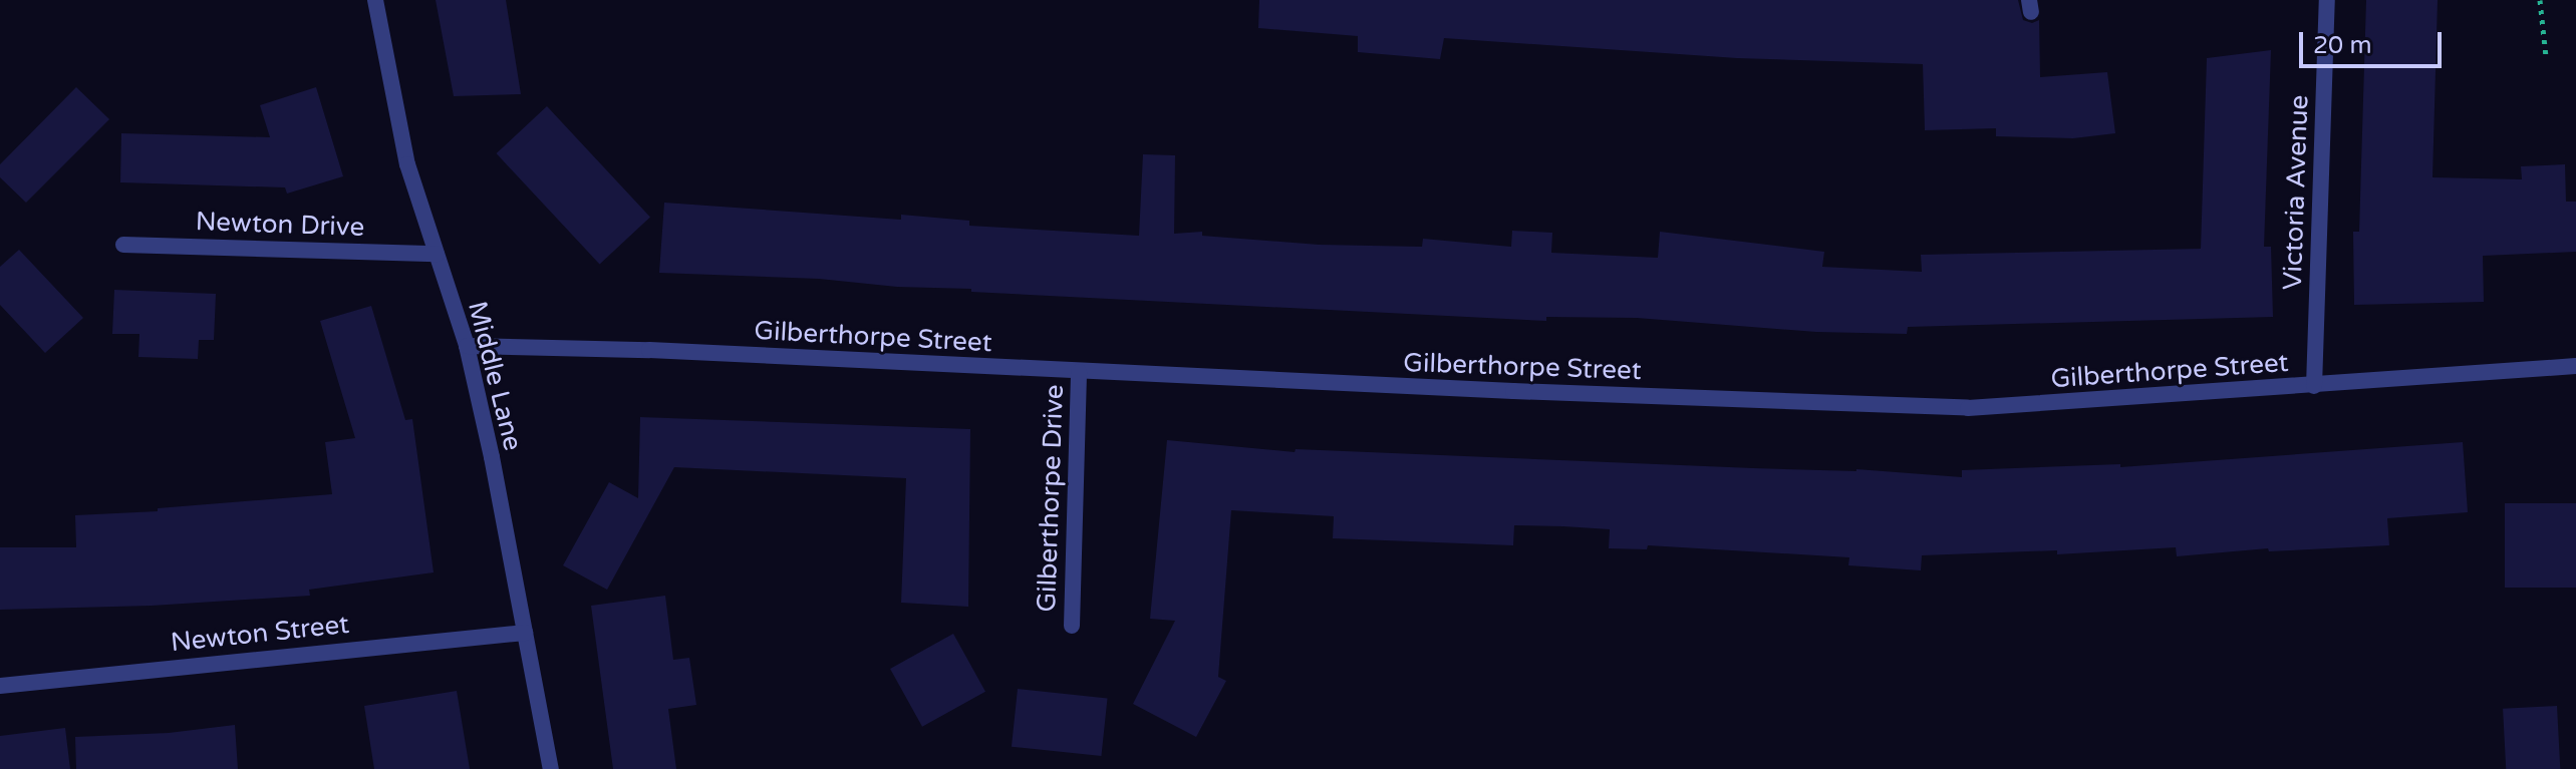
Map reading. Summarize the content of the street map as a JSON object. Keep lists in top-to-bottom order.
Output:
{
  "streets": {
    "street": [
      "Victoria Avenue",
      "Newton Drive",
      "Gilberthorpe Street",
      "Middle Lane",
      "Gilberthorpe Drive",
      "Newton Street"
    ]
  },
  "crossings": [
    ["Victoria Avenue", "Gilberthorpe Street"],
    ["Newton Drive", "Middle Lane"],
    ["Gilberthorpe Street", "Middle Lane"],
    ["Gilberthorpe Street", "Gilberthorpe Drive"],
    ["Middle Lane", "Newton Street"]
  ],
  "scale_bar": "20 m"
}
